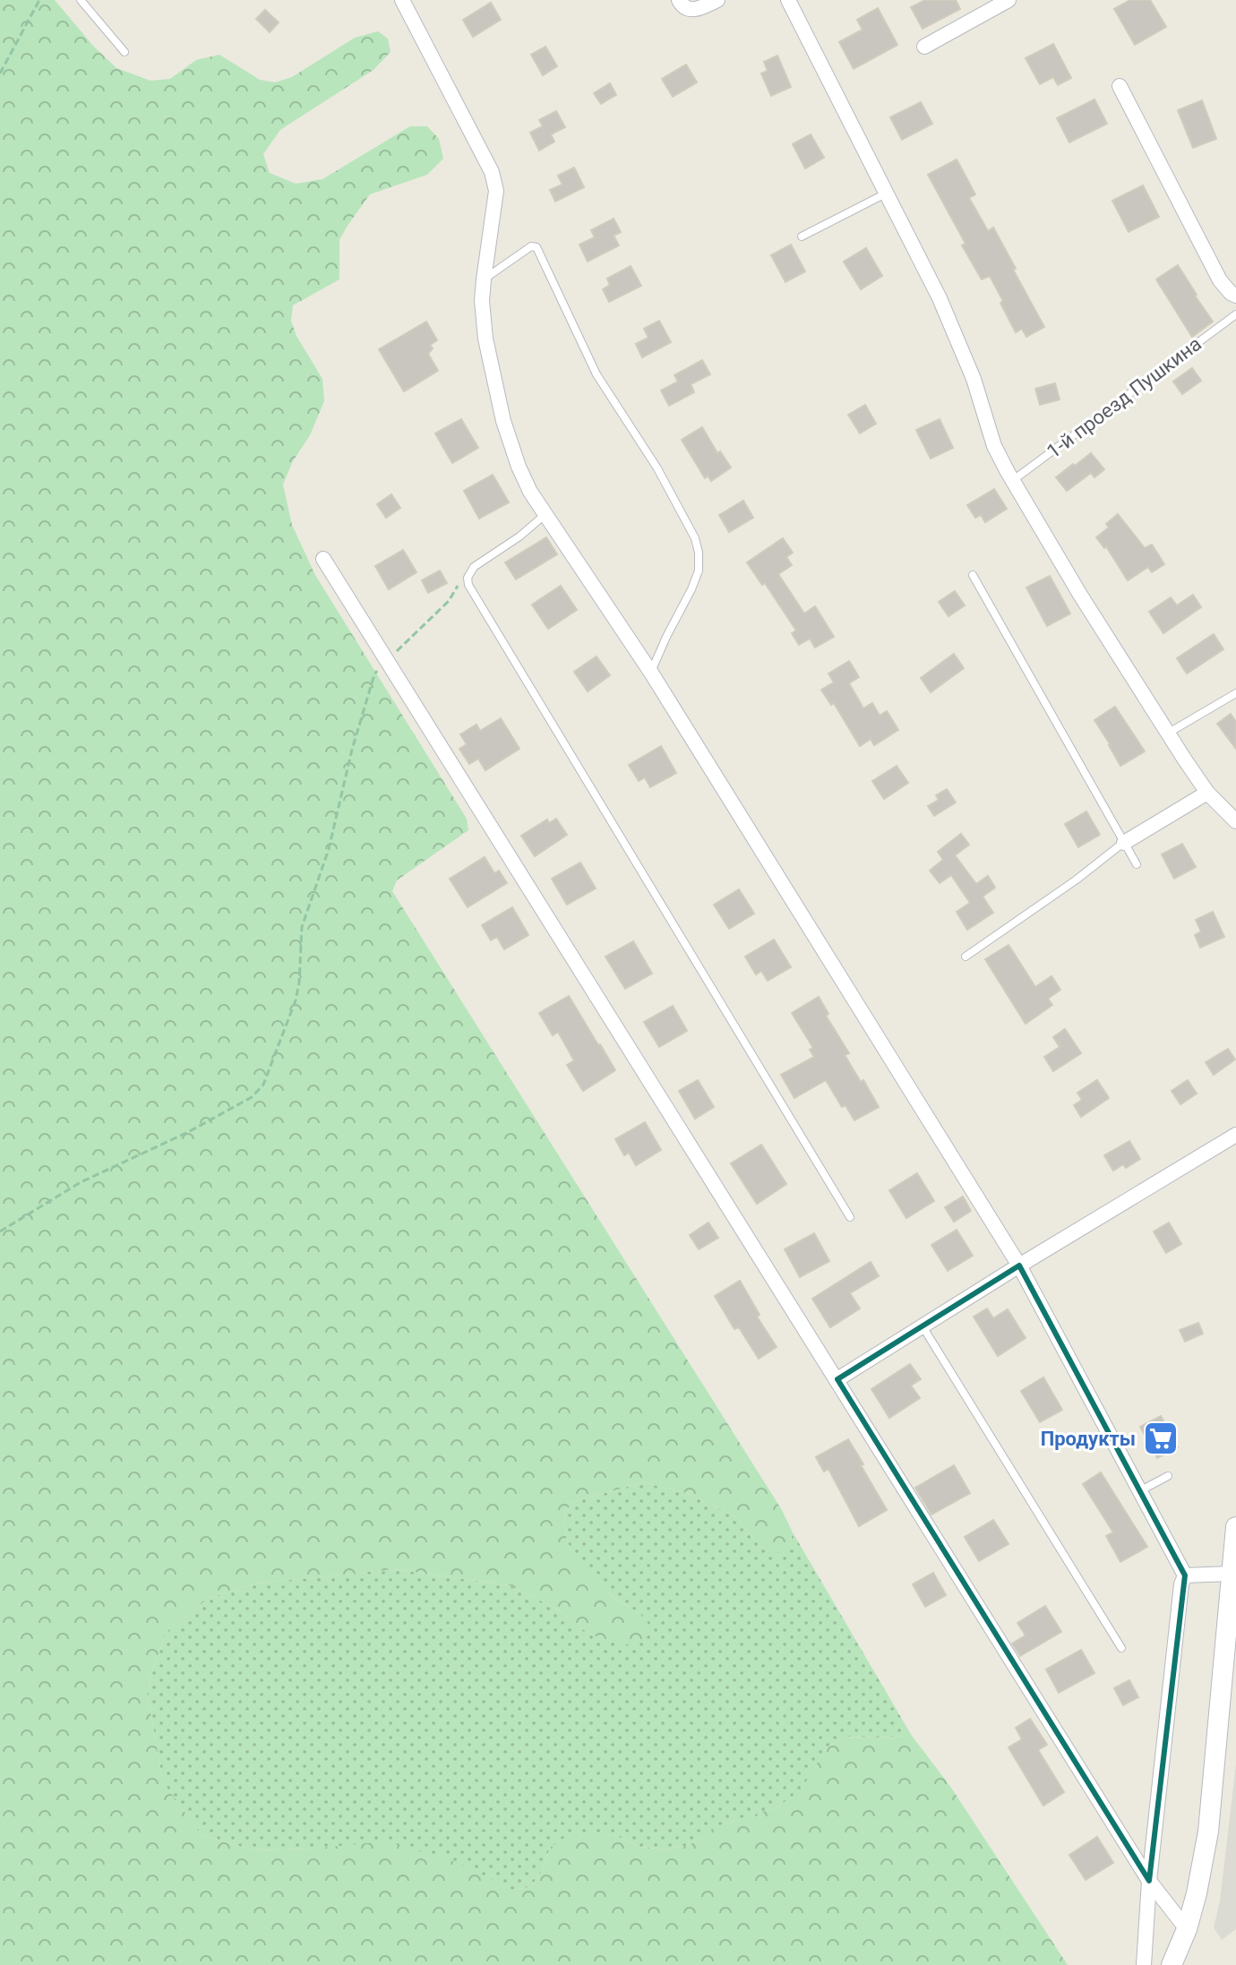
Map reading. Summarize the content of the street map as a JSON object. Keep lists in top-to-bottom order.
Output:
{
  "streets": {
    "lane": ["1-й проезд Пушкина"]
  },
  "places": {
    "supermarket": ["Продукты"]
  }
}
